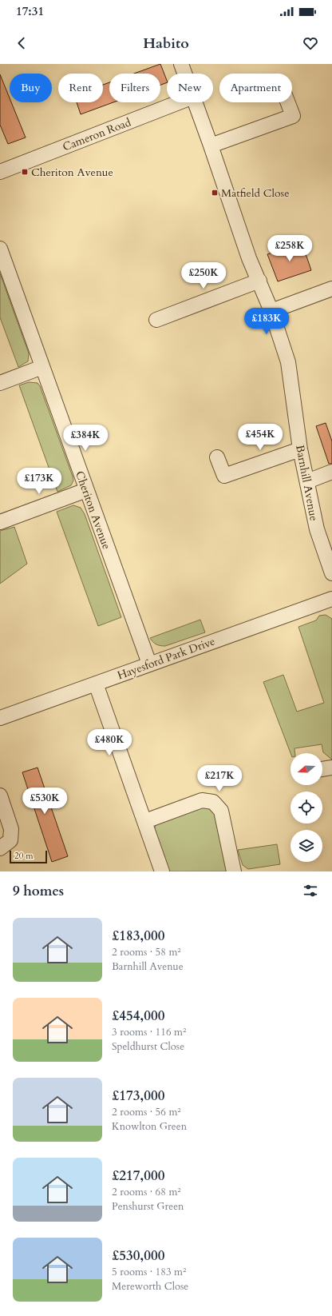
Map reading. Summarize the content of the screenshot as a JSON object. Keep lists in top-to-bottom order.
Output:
{
  "streets": {
    "street": [
      "Cameron Road",
      "Barnhill Avenue",
      "Cheriton Avenue",
      "Hayesford Park Drive"
    ]
  },
  "crossings": [
    ["Cheriton Avenue", "Hayesford Park Drive"]
  ],
  "places": {
    "transit": ["Cheriton Avenue", "Matfield Close"]
  },
  "scale_bar": "20 m",
  "north": "left",
  "page": {
    "status": "17:31",
    "header": "Habito",
    "chip": [
      "Buy",
      "Rent",
      "Filters",
      "New",
      "Apartment"
    ],
    "price": [
      "£258K",
      "£250K",
      "£183K",
      "£454K",
      "£384K",
      "£173K",
      "£480K",
      "£217K",
      "£530K"
    ],
    "scale": "20 m",
    "heading": "9 homes",
    "list": [
      {
        "name": "£183,000",
        "note": "2 rooms · 58 m² · Barnhill Avenue"
      },
      {
        "name": "£454,000",
        "note": "3 rooms · 116 m² · Speldhurst Close"
      },
      {
        "name": "£173,000",
        "note": "2 rooms · 56 m² · Knowlton Green"
      },
      {
        "name": "£217,000",
        "note": "2 rooms · 68 m² · Penshurst Green"
      },
      {
        "name": "£530,000",
        "note": "5 rooms · 183 m² · Mereworth Close"
      }
    ]
  }
}
